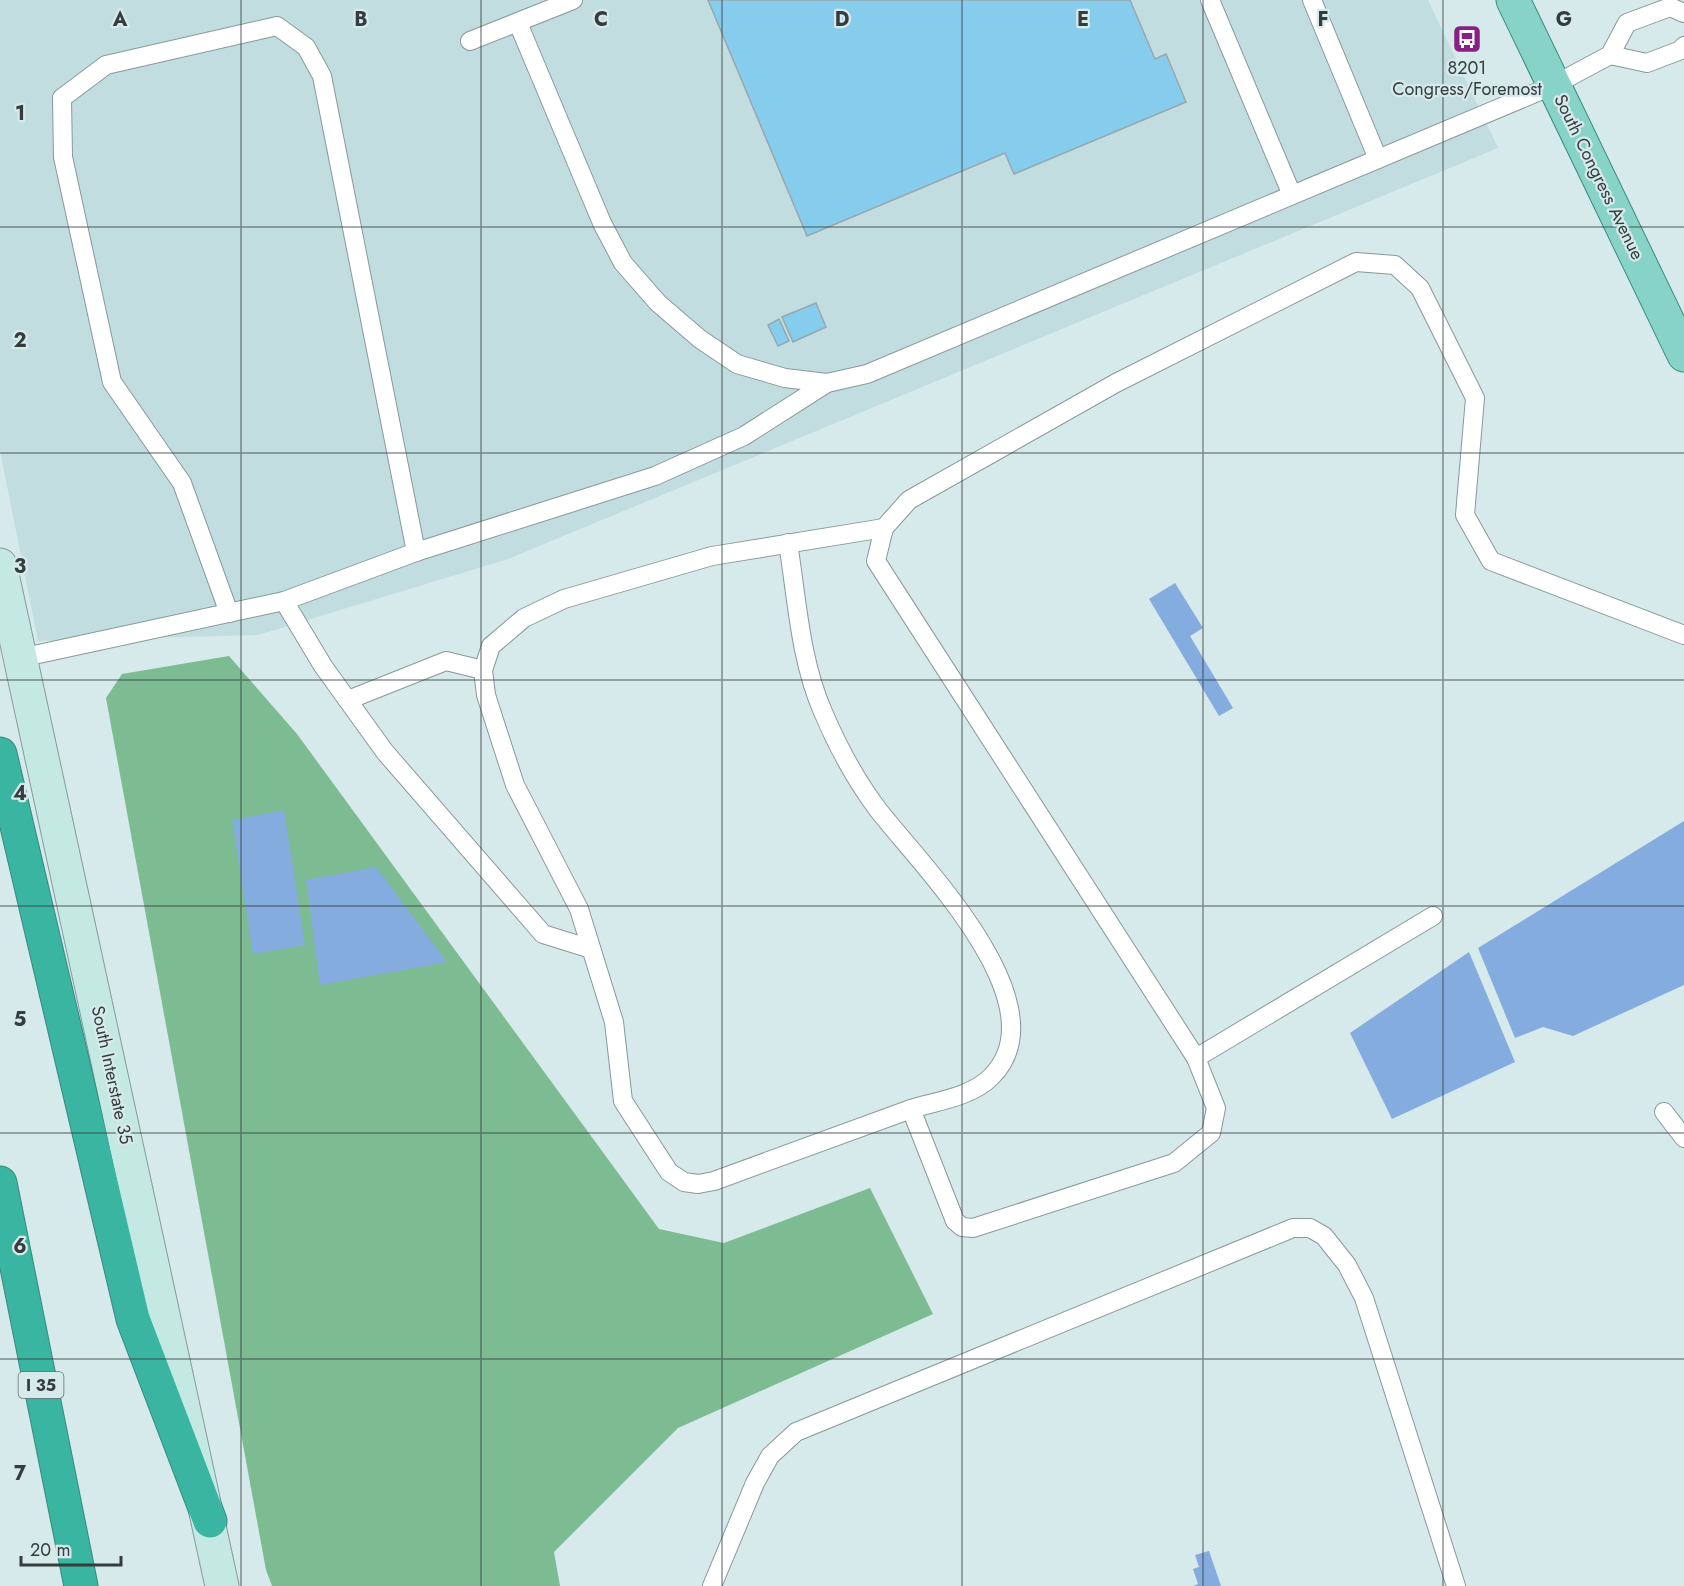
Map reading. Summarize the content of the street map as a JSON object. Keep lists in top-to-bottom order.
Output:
{
  "streets": {
    "highway": ["I 35"],
    "main road": ["South Congress Avenue", "South Interstate 35"]
  },
  "places": {
    "bus stop": ["8201 Congress/Foremost"]
  },
  "scale_bar": "20 m",
  "grid": {
    "columns": [
      "A",
      "B",
      "C",
      "D",
      "E",
      "F",
      "G"
    ],
    "rows": [
      "1",
      "2",
      "3",
      "4",
      "5",
      "6",
      "7"
    ]
  }
}
